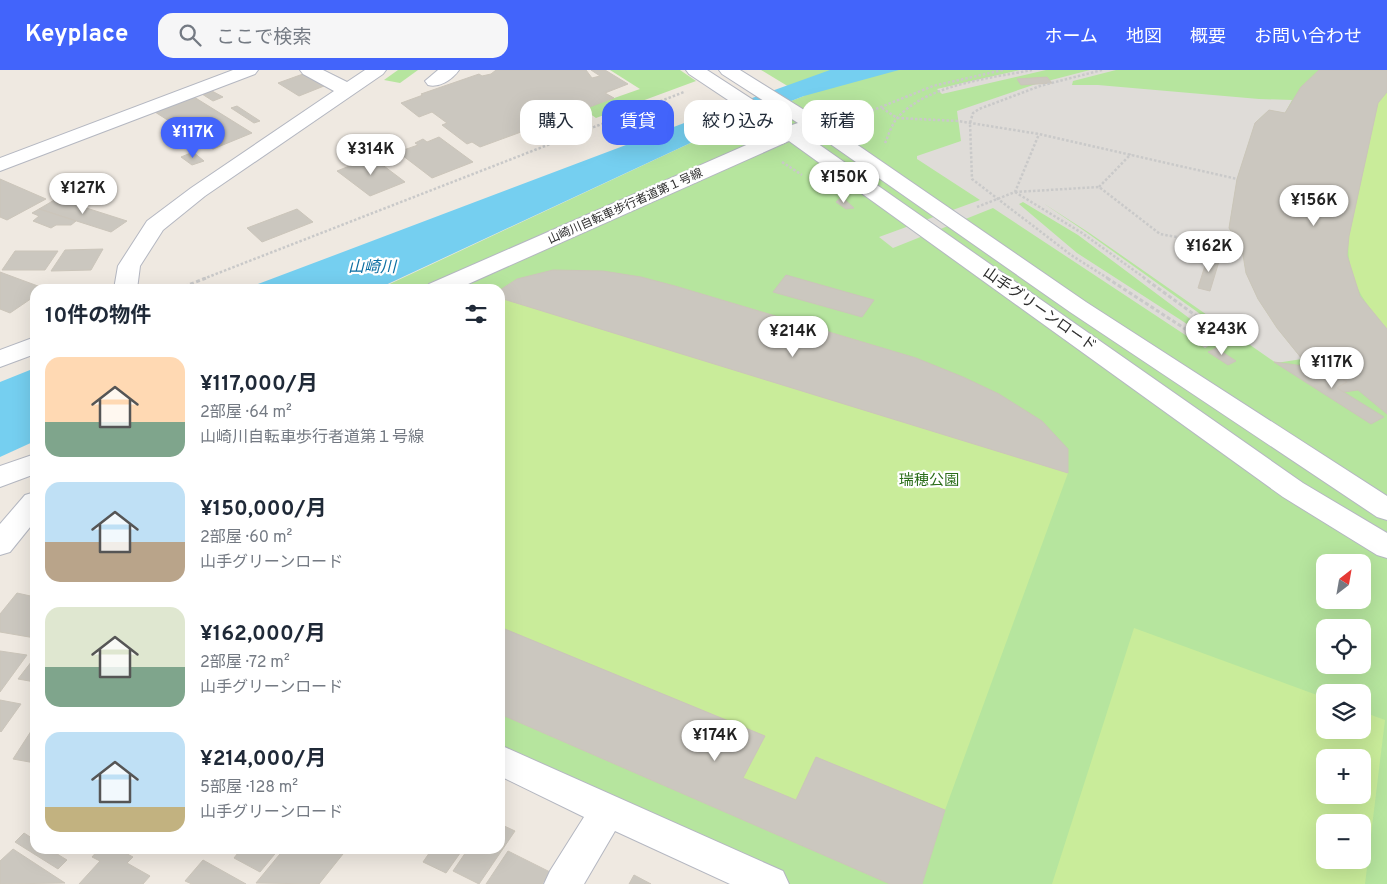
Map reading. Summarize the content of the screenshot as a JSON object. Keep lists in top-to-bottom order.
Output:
{
  "streets": {
    "street": ["山崎川自転車歩行者道第１号線", "山手グリーンロード"]
  },
  "crossings": [
    ["山崎川自転車歩行者道第１号線", "山手グリーンロード"]
  ],
  "water": ["山崎川"],
  "parks": ["瑞穂公園"],
  "north": "top right",
  "page": {
    "header": "Keyplace",
    "search": "ここで検索",
    "nav": [
      "ホーム",
      "地図",
      "概要",
      "お問い合わせ"
    ],
    "chip": [
      "購入",
      "賃貸",
      "絞り込み",
      "新着"
    ],
    "price": [
      "¥117K",
      "¥314K",
      "¥150K",
      "¥127K",
      "¥156K",
      "¥162K",
      "¥243K",
      "¥214K",
      "¥117K",
      "¥174K"
    ],
    "heading": "10件の物件",
    "list": [
      {
        "name": "¥117,000/月",
        "note": "2部屋 · 64 m² · 山崎川自転車歩行者道第１号線"
      },
      {
        "name": "¥150,000/月",
        "note": "2部屋 · 60 m² · 山手グリーンロード"
      },
      {
        "name": "¥162,000/月",
        "note": "2部屋 · 72 m² · 山手グリーンロード"
      },
      {
        "name": "¥214,000/月",
        "note": "5部屋 · 128 m² · 山手グリーンロード"
      }
    ],
    "map_buttons": ["+", "−"]
  }
}
